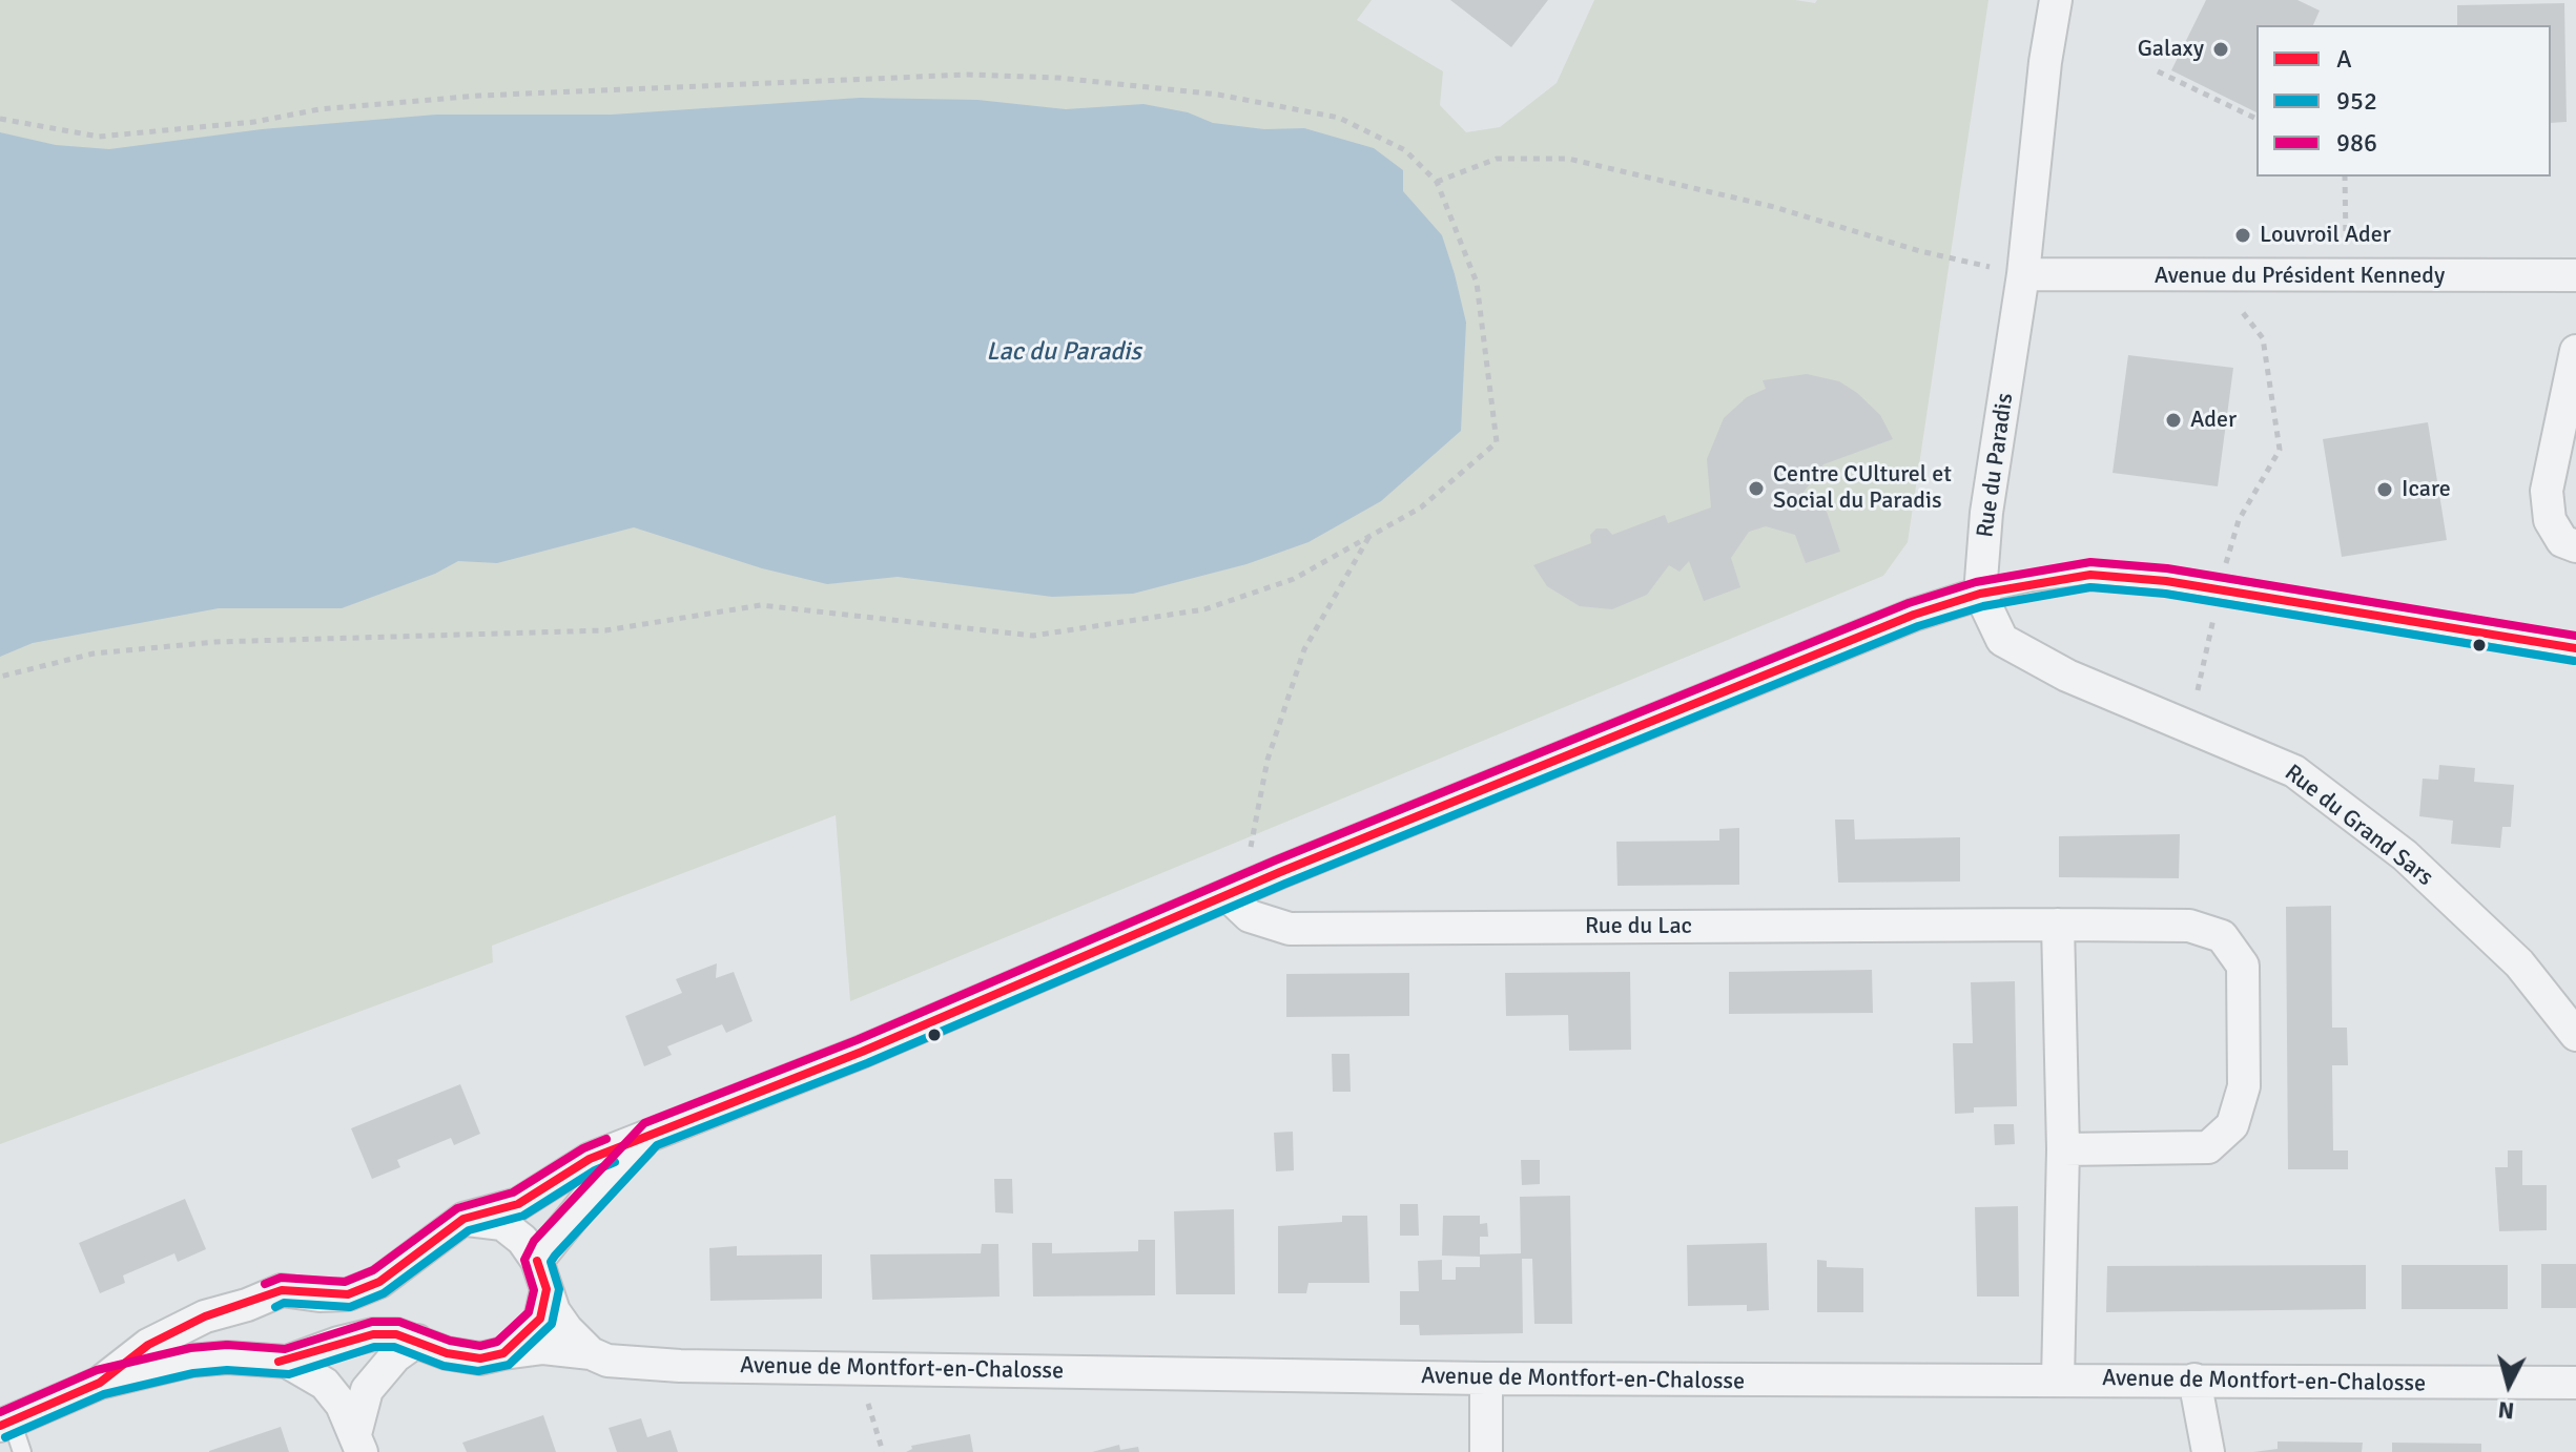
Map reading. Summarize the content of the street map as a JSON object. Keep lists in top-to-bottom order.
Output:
{
  "streets": {
    "street": [
      "Avenue du Président Kennedy",
      "Rue du Paradis",
      "Rue du Grand Sars",
      "Rue du Lac",
      "Avenue de Montfort-en-Chalosse"
    ]
  },
  "crossings": [
    ["Avenue du Président Kennedy", "Rue du Paradis"],
    ["Rue du Paradis", "Rue du Grand Sars"]
  ],
  "water": ["Lac du Paradis"],
  "places": [
    "Galaxy",
    "Louvroil Ader",
    "Ader",
    "Centre CUlturel et Social du Paradis",
    "Icare"
  ],
  "lines": ["transit line 986", "transit line A", "transit line 952"],
  "legend": ["A", "952", "986"],
  "north": "bottom"
}
